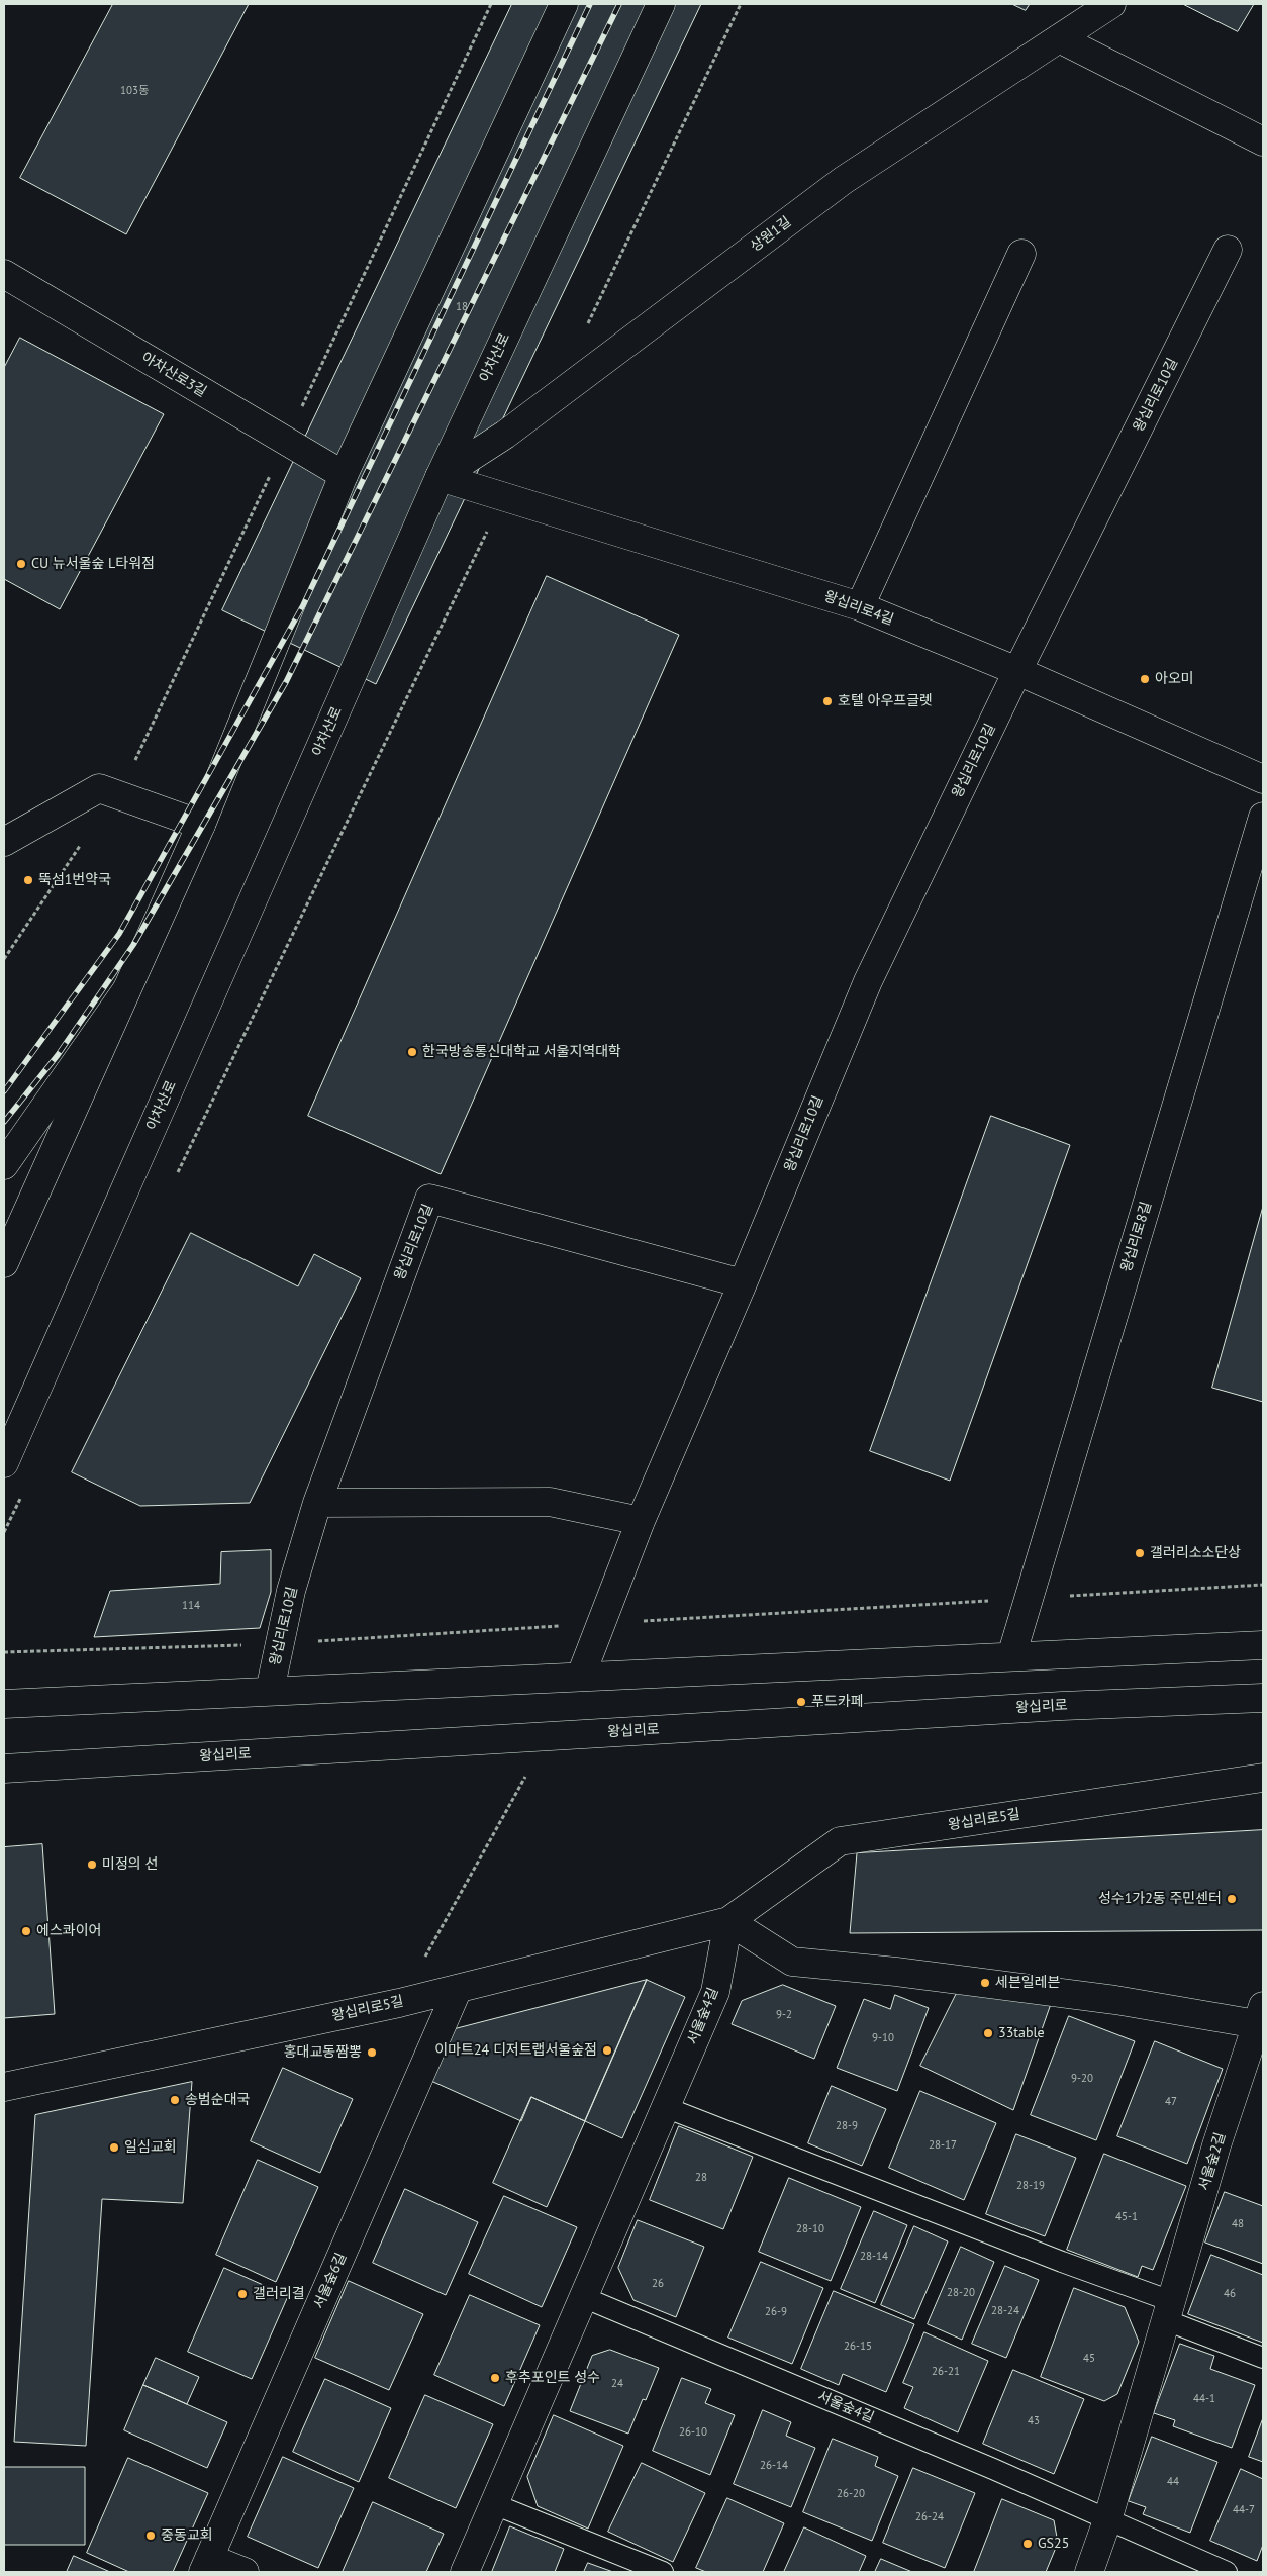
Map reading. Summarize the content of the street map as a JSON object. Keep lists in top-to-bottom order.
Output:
{
  "streets": {
    "street": [
      "상원1길",
      "아차산로",
      "아차산로3길",
      "왕십리로10길",
      "왕십리로4길",
      "왕십리로8길",
      "왕십리로",
      "왕십리로5길",
      "서울숲4길",
      "서울숲2길",
      "서울숲6길"
    ]
  },
  "crossings": [
    ["상원1길", "아차산로"],
    ["상원1길", "왕십리로4길"],
    ["아차산로", "왕십리로4길"],
    ["왕십리로10길", "왕십리로4길"],
    ["왕십리로5길", "서울숲4길"],
    ["왕십리로5길", "서울숲6길"],
    ["서울숲4길", "서울숲2길"]
  ],
  "places": [
    "CU 뉴서울숲 L타워점",
    "아오미",
    "호텔 아우프글렛",
    "뚝섬1번약국",
    "한국방송통신대학교 서울지역대학",
    "갤러리소소단상",
    "푸드카페",
    "미정의 선",
    "성수1가2동 주민센터",
    "에스콰이어",
    "세븐일레븐",
    "33table",
    "이마트24 디저트랩서울숲점",
    "홍대교동짬뽕",
    "송범순대국",
    "일심교회",
    "갤러리결",
    "후추포인트 성수",
    "중동교회",
    "GS25"
  ],
  "house_numbers": [
    "103동",
    "18",
    "114",
    "9-2",
    "9-10",
    "9-20",
    "47",
    "28-9",
    "28-17",
    "28",
    "28-19",
    "45-1",
    "48",
    "28-10",
    "28-14",
    "26",
    "28-20",
    "46",
    "28-24",
    "26-9",
    "26-15",
    "45",
    "26-21",
    "24",
    "44-1",
    "43",
    "26-10",
    "26-14",
    "44",
    "26-20",
    "44-7",
    "26-24"
  ]
}
